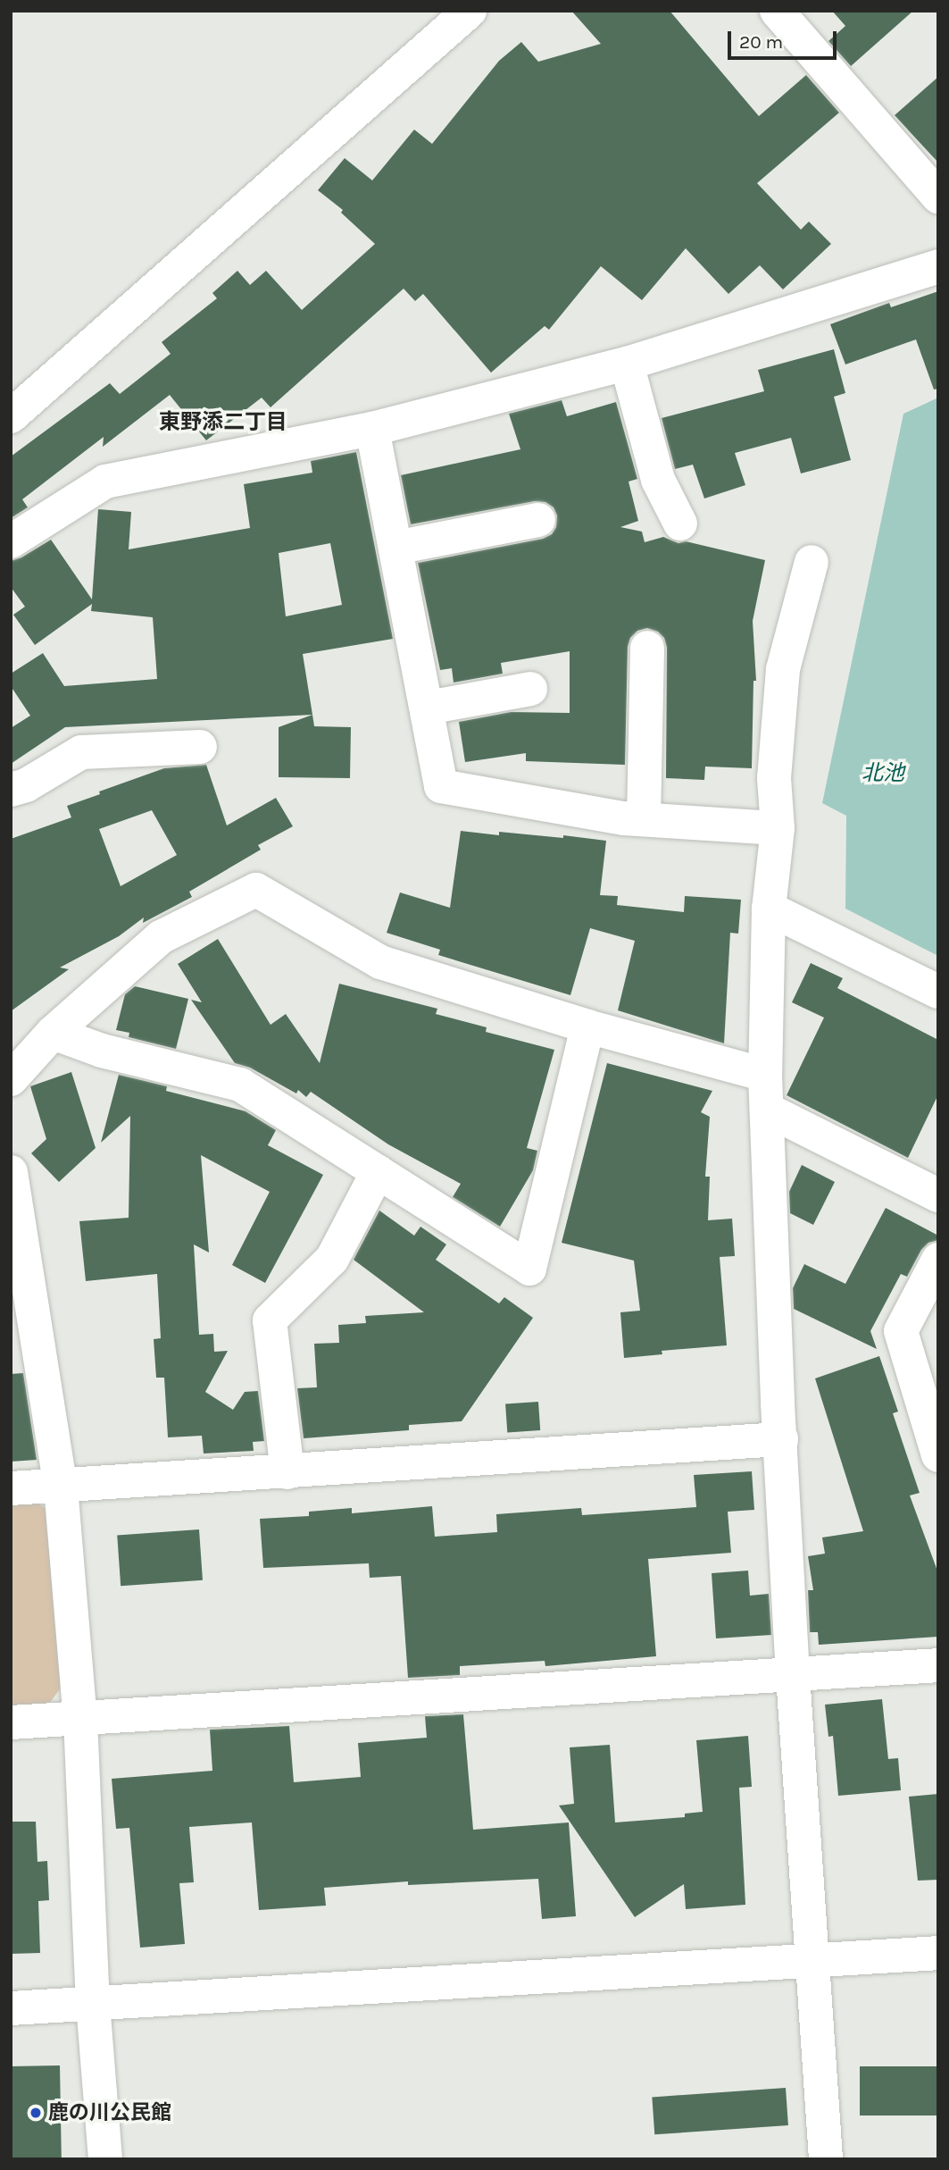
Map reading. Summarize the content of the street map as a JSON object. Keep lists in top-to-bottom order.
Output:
{
  "districts": ["東野添二丁目"],
  "water": ["北池"],
  "places": ["鹿の川公民館"],
  "scale_bar": "20 m"
}
